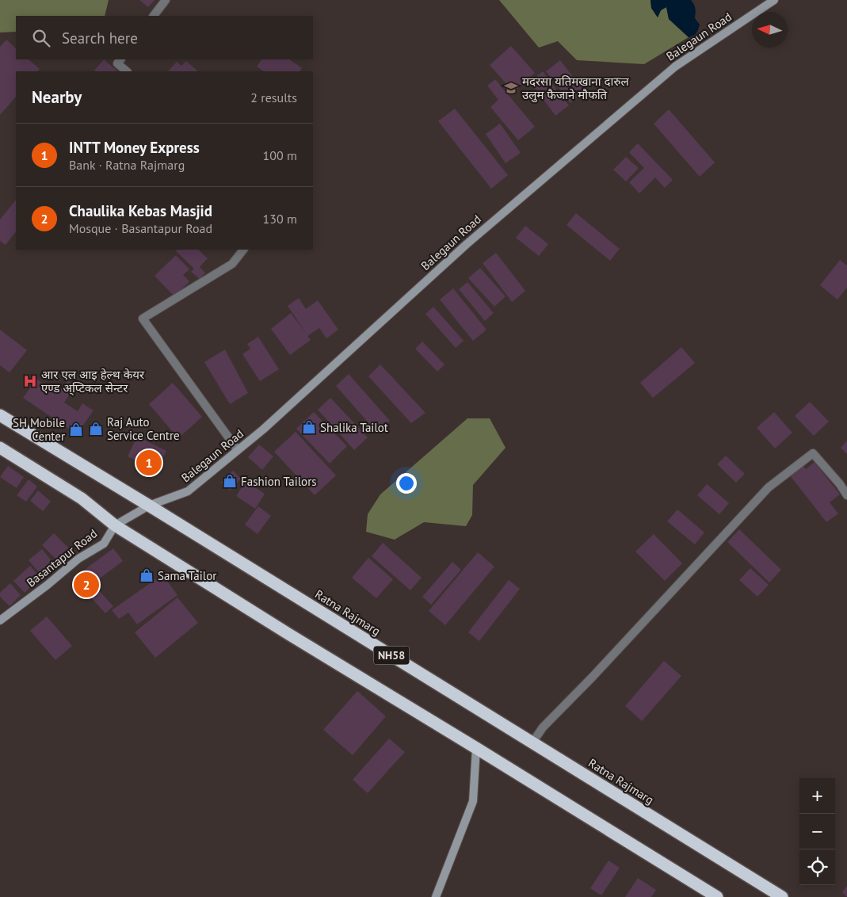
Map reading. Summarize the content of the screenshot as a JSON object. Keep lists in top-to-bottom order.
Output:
{
  "streets": {
    "highway": ["Ratna Rajmarg", "NH58"],
    "street": ["Balegaun Road", "Basantapur Road"]
  },
  "crossings": [
    ["Balegaun Road", "Basantapur Road"],
    ["Balegaun Road", "Ratna Rajmarg"]
  ],
  "places": {
    "school or university": ["मदरसा यतिमखाना दारुल उलुम फैजाने माैफति"],
    "hospital": ["आर एल आइ हेल्थ केयर एण्ड अ्प्टिकल सेन्टर"],
    "shop": [
      "Shalika Tailot",
      "Raj Auto Service Centre",
      "SH Mobile Center",
      "Fashion Tailors",
      "Sama Tailor"
    ]
  },
  "north": "left",
  "page": {
    "search": "Search here",
    "heading": ["Nearby", "2 results"],
    "list": [
      {
        "mark": "1",
        "name": "INTT Money Express",
        "note": "Bank · Ratna Rajmarg",
        "value": "100 m"
      },
      {
        "mark": "2",
        "name": "Chaulika Kebas Masjid",
        "note": "Mosque · Basantapur Road",
        "value": "130 m"
      }
    ],
    "pins": ["1", "2"],
    "map_buttons": ["+", "−"]
  }
}
